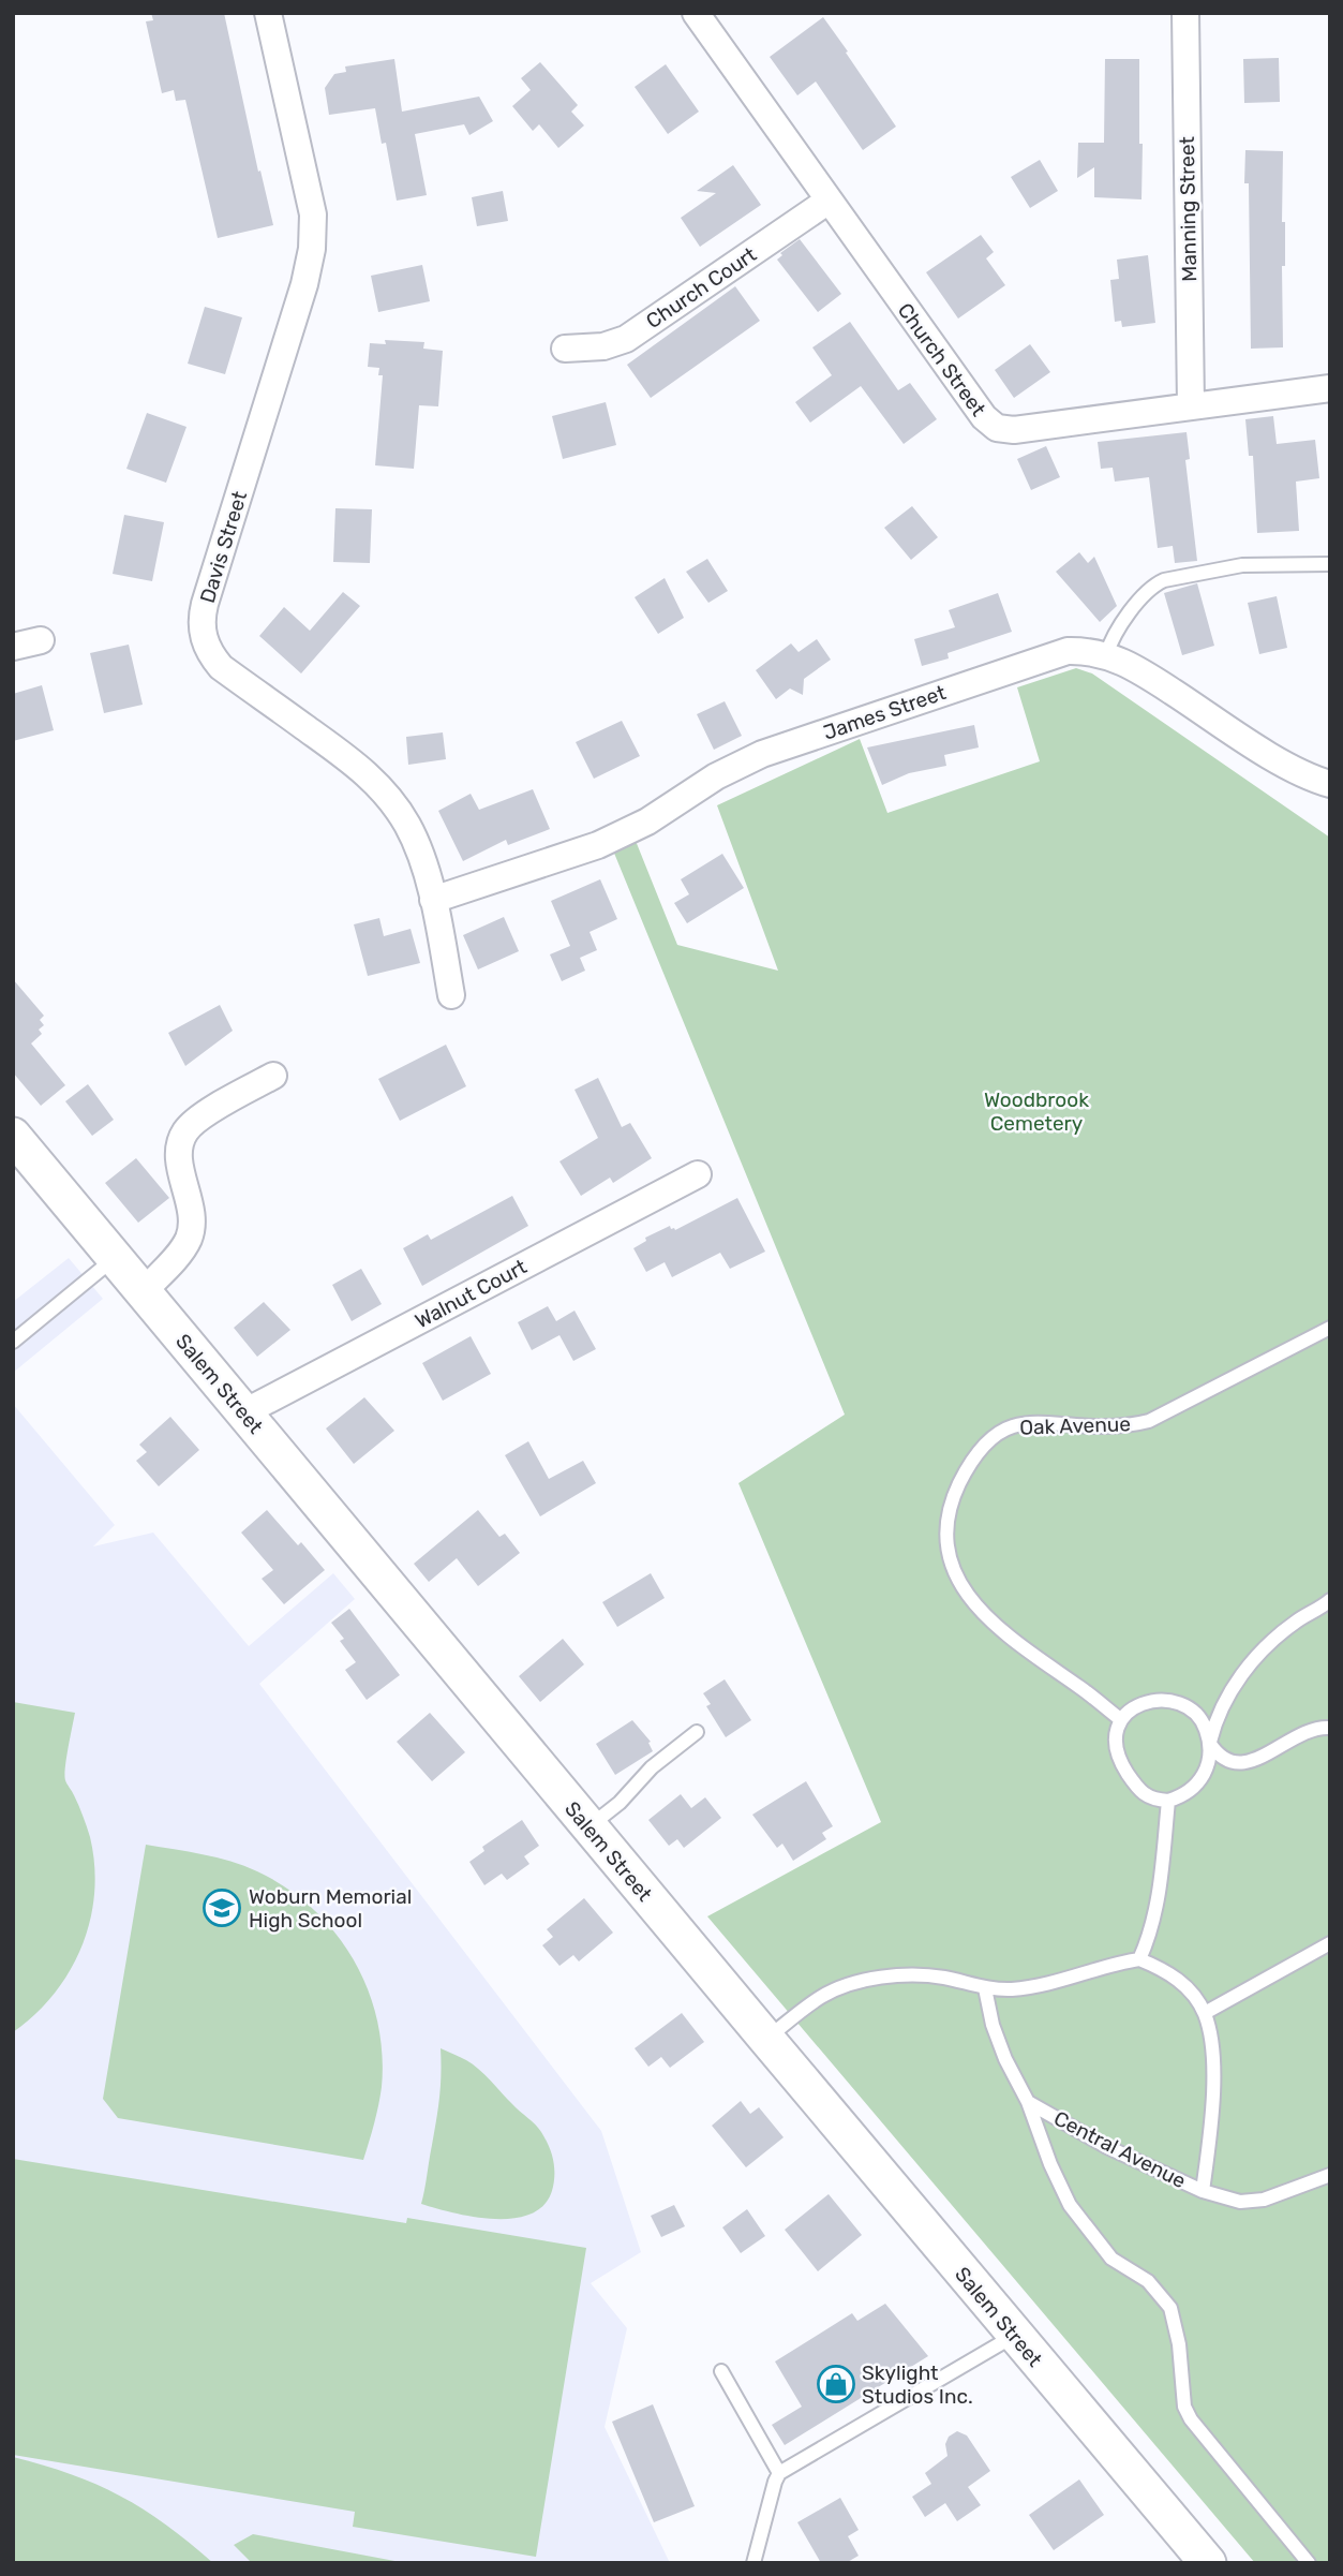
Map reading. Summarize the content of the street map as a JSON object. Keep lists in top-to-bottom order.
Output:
{
  "streets": {
    "street": [
      "Manning Street",
      "Church Court",
      "Church Street",
      "Davis Street",
      "James Street",
      "Walnut Court",
      "Salem Street"
    ],
    "lane": ["Oak Avenue", "Central Avenue"]
  },
  "crossings": [
    ["Manning Street", "Church Street"],
    ["Church Court", "Church Street"],
    ["Davis Street", "James Street"],
    ["Walnut Court", "Salem Street"]
  ],
  "parks": ["Woodbrook Cemetery"],
  "places": {
    "school or university": ["Woburn Memorial High School"],
    "shop": ["Skylight Studios Inc."]
  }
}
